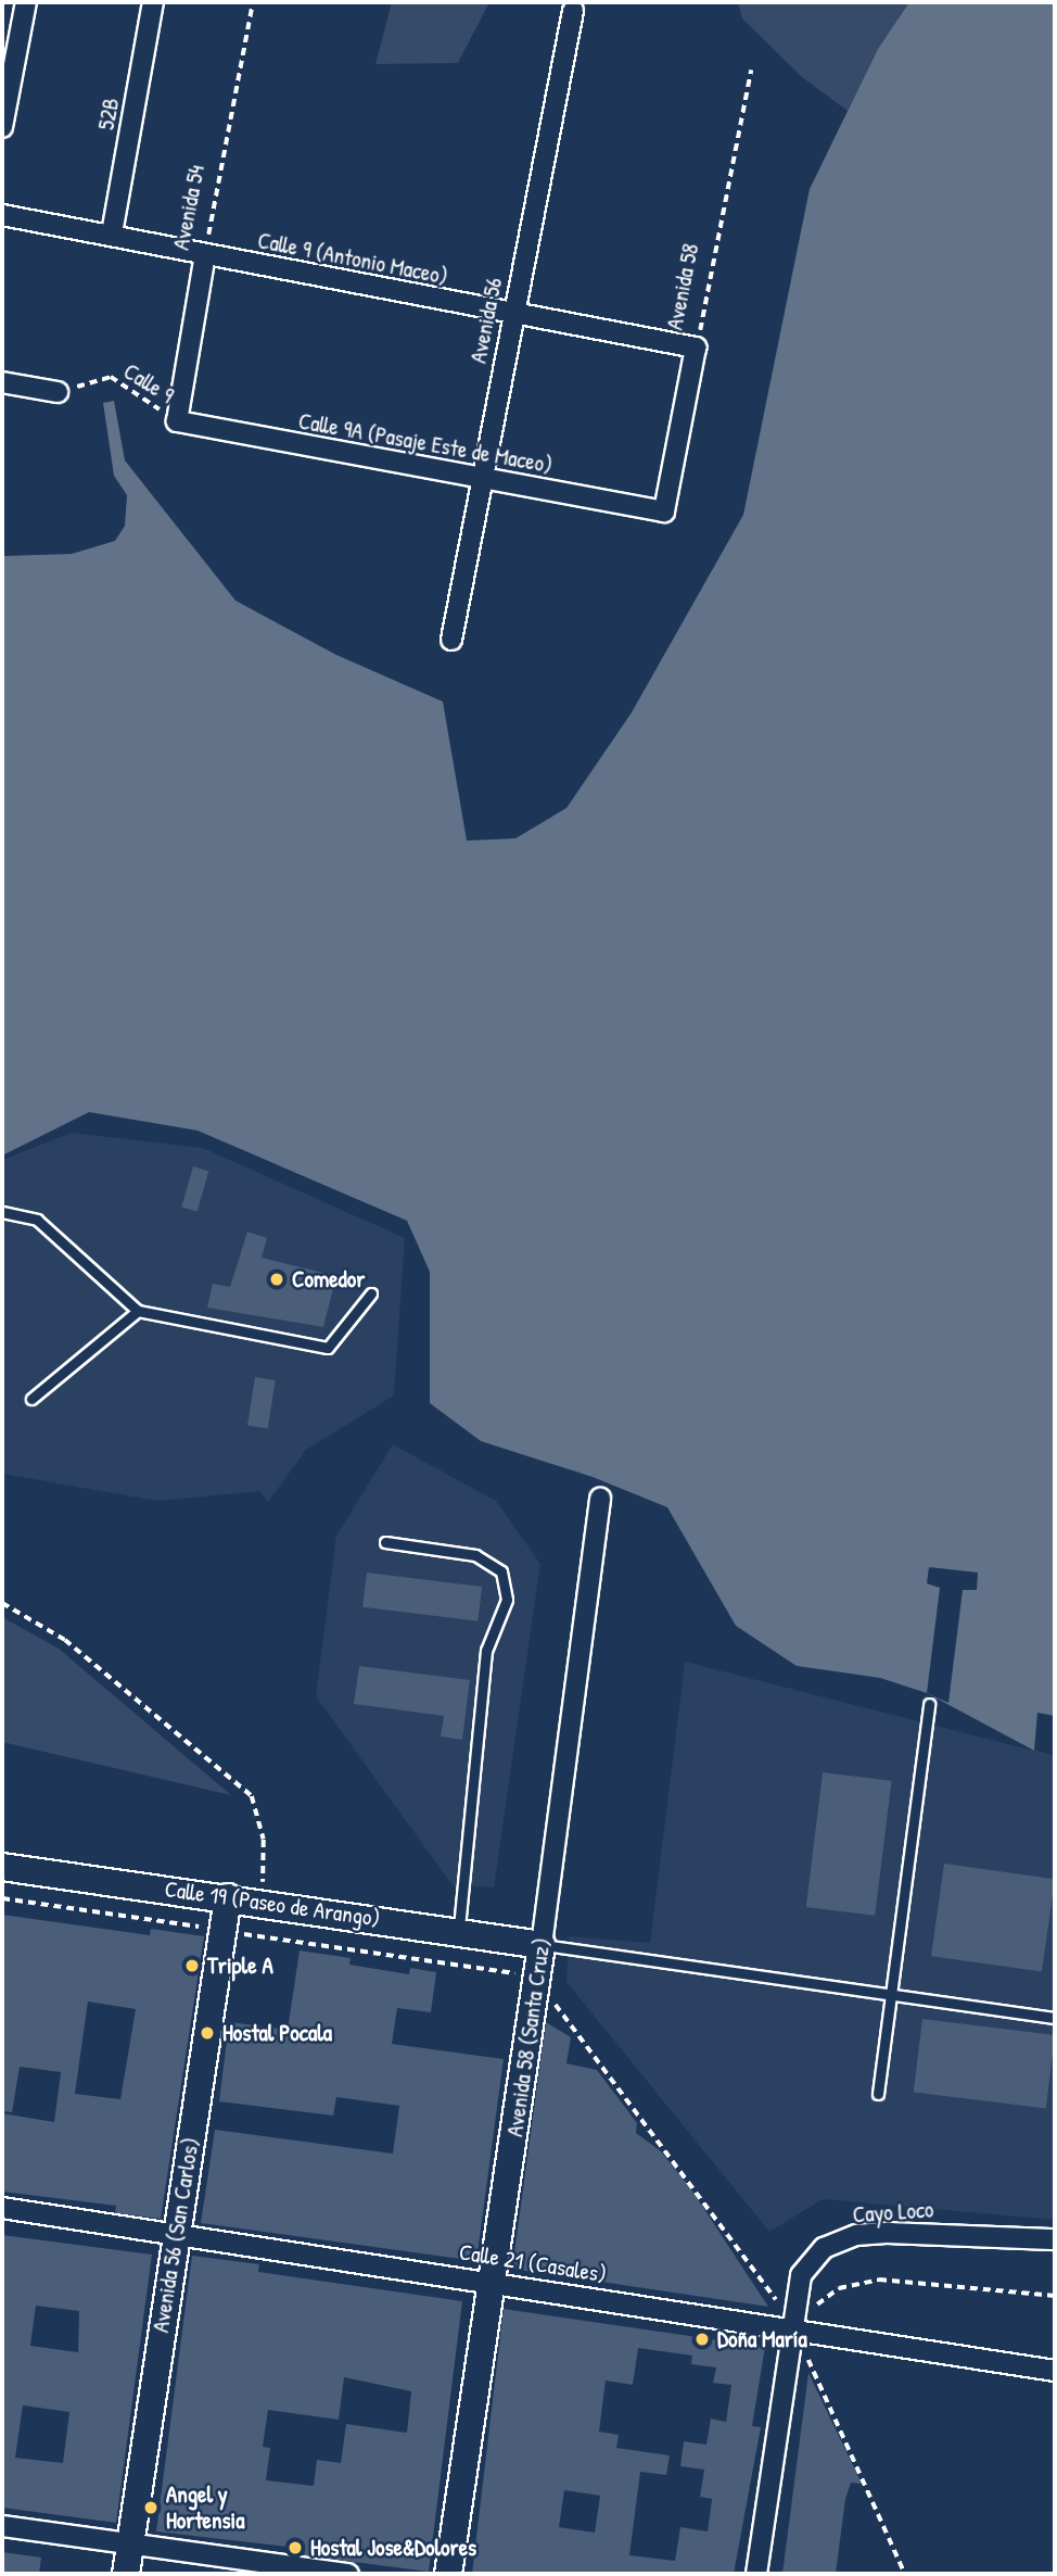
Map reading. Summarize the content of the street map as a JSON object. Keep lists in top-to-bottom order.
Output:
{
  "streets": {
    "main road": ["Calle 19 (Paseo de Arango)", "Avenida 58 (Santa Cruz)", "Avenida 56 (San Carlos)"],
    "street": [
      "52B",
      "Avenida 54",
      "Calle 9 (Antonio Maceo)",
      "Avenida 58",
      "Avenida 56",
      "Calle 9A (Pasaje Este de Maceo)",
      "Cayo Loco",
      "Calle 21 (Casales)"
    ],
    "path": ["Calle 9"]
  },
  "crossings": [
    ["52B", "Calle 9 (Antonio Maceo)"],
    ["Avenida 54", "Calle 9 (Antonio Maceo)"],
    ["Avenida 54", "Calle 9"],
    ["Avenida 54", "Calle 9A (Pasaje Este de Maceo)"],
    ["Calle 9 (Antonio Maceo)", "Avenida 58"],
    ["Calle 9 (Antonio Maceo)", "Avenida 56"],
    ["Avenida 58", "Calle 9A (Pasaje Este de Maceo)"],
    ["Avenida 56", "Calle 9A (Pasaje Este de Maceo)"],
    ["Calle 9", "Calle 9A (Pasaje Este de Maceo)"],
    ["Calle 19 (Paseo de Arango)", "Avenida 58 (Santa Cruz)"],
    ["Calle 19 (Paseo de Arango)", "Avenida 56 (San Carlos)"],
    ["Avenida 58 (Santa Cruz)", "Calle 21 (Casales)"],
    ["Cayo Loco", "Calle 21 (Casales)"],
    ["Avenida 56 (San Carlos)", "Calle 21 (Casales)"]
  ],
  "places": [
    "Comedor",
    "Triple A",
    "Hostal Pocala",
    "Doña María",
    "Angel y Hortensia",
    "Hostal Jose&Dolores"
  ]
}
